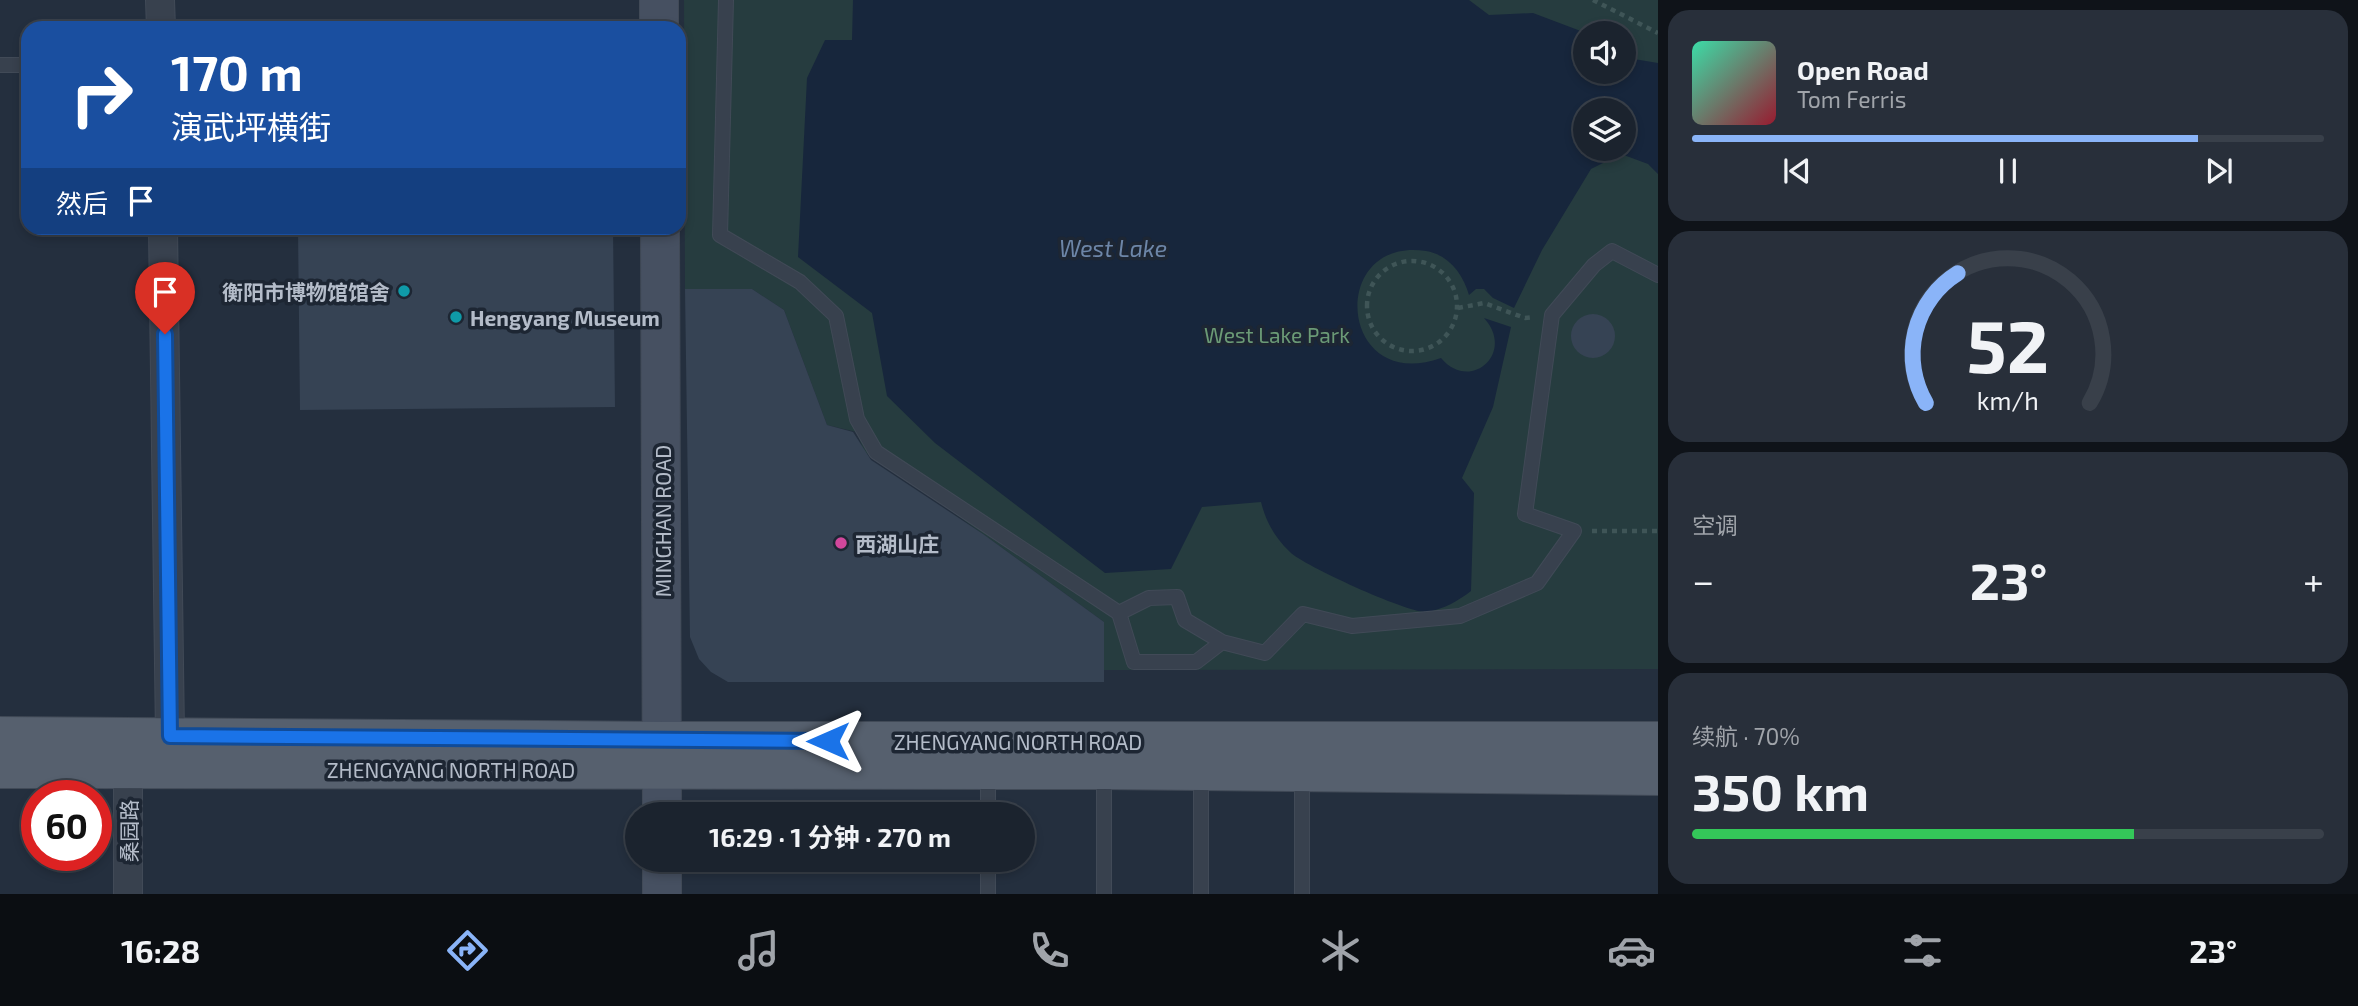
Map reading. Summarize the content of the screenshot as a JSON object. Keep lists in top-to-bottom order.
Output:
{
  "streets": {
    "main road": ["ZHENGYANG NORTH ROAD"],
    "street": ["MINGHAN ROAD", "桑园路"]
  },
  "crossings": [
    ["MINGHAN ROAD", "ZHENGYANG NORTH ROAD"],
    ["ZHENGYANG NORTH ROAD", "桑园路"]
  ],
  "water": ["West Lake"],
  "parks": ["West Lake Park"],
  "places": ["衡阳市博物馆馆舍", "Hengyang Museum", "西湖山庄"],
  "page": {
    "turn": ["170 m", "演武坪横街"],
    "song": ["Open Road", "Tom Ferris"],
    "then": "然后",
    "tile": [
      "空调",
      ["续航 · 70%", "350 km"]
    ],
    "heat": ["−", "23°", "+"],
    "limit": "60",
    "trip": "16:29 · 1 分钟 · 270 m",
    "tabs": ["16:28", "23°"],
    "gauge": ["52", "km/h"]
  }
}
